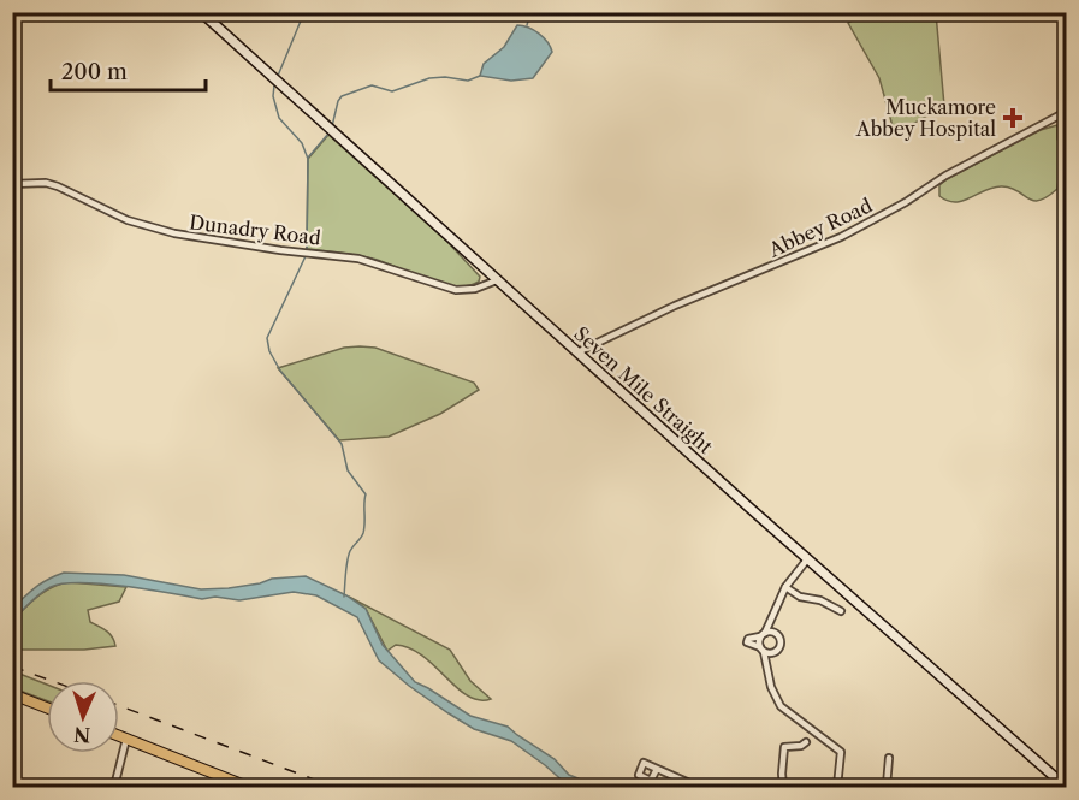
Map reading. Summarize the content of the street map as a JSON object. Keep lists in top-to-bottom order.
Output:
{
  "streets": {
    "main road": ["Seven Mile Straight"],
    "street": ["Abbey Road", "Dunadry Road"]
  },
  "crossings": [
    ["Abbey Road", "Seven Mile Straight"],
    ["Dunadry Road", "Seven Mile Straight"]
  ],
  "places": {
    "health": ["Muckamore Abbey Hospital"]
  },
  "scale_bar": "200 m",
  "north": "bottom"
}
